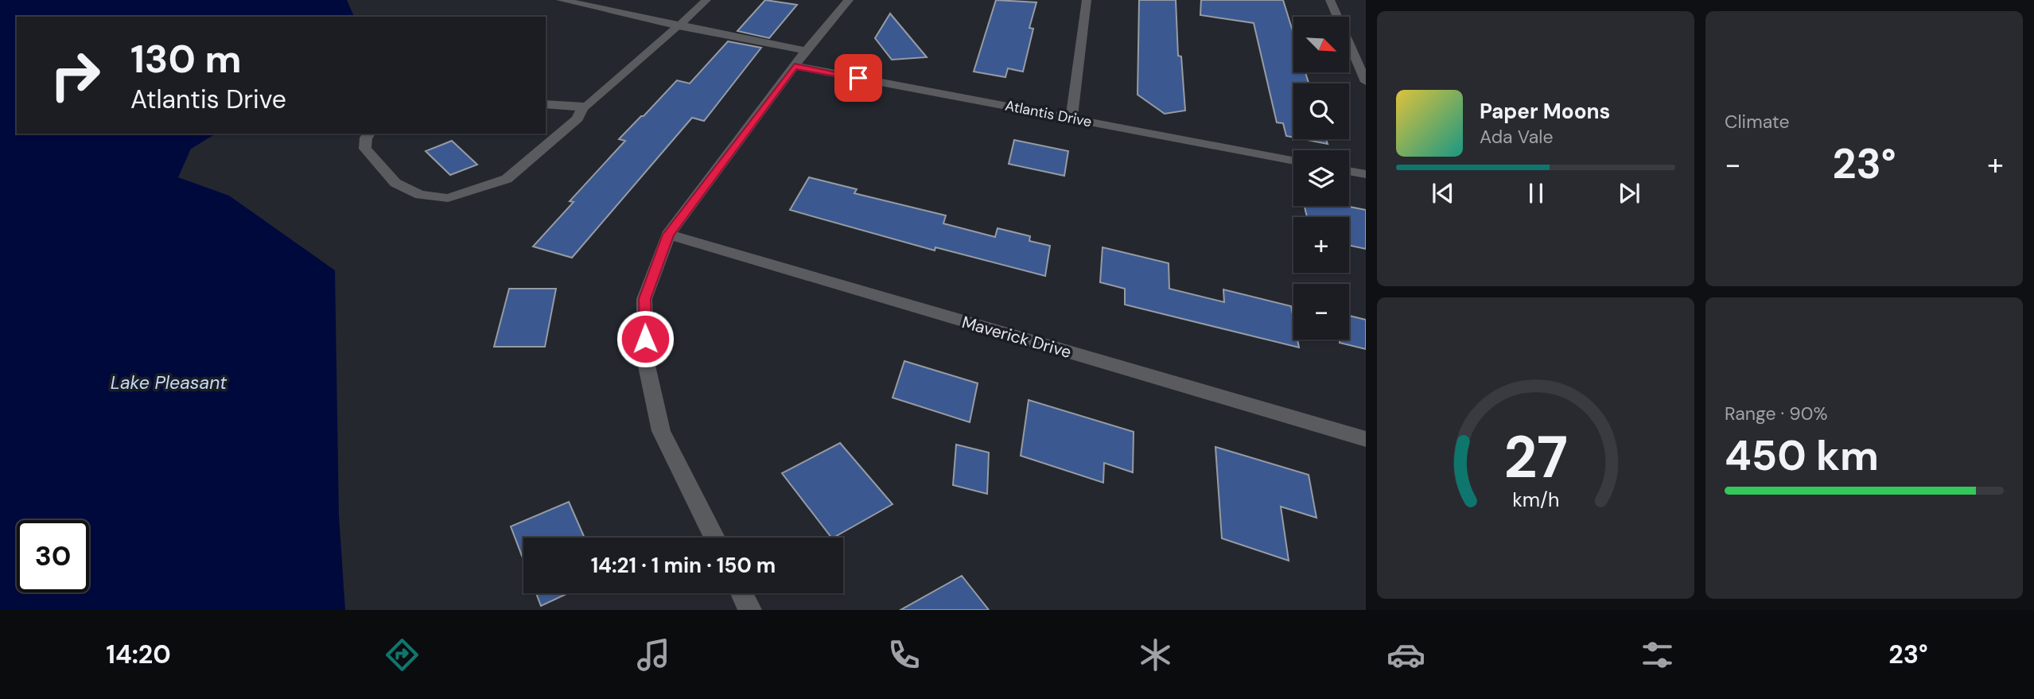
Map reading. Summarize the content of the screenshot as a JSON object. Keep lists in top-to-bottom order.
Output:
{
  "streets": {
    "street": ["Atlantis Drive", "Maverick Drive"]
  },
  "water": ["Lake Pleasant"],
  "north": "bottom right",
  "page": {
    "tile": [
      "Climate",
      ["Range · 90%", "450 km"]
    ],
    "map_buttons": ["+", "−"],
    "turn": ["130 m", "Atlantis Drive"],
    "song": ["Paper Moons", "Ada Vale"],
    "heat": ["−", "23°", "+"],
    "limit": "30",
    "trip": "14:21 · 1 min · 150 m",
    "tabs": ["14:20", "23°"],
    "gauge": ["27", "km/h"]
  }
}
